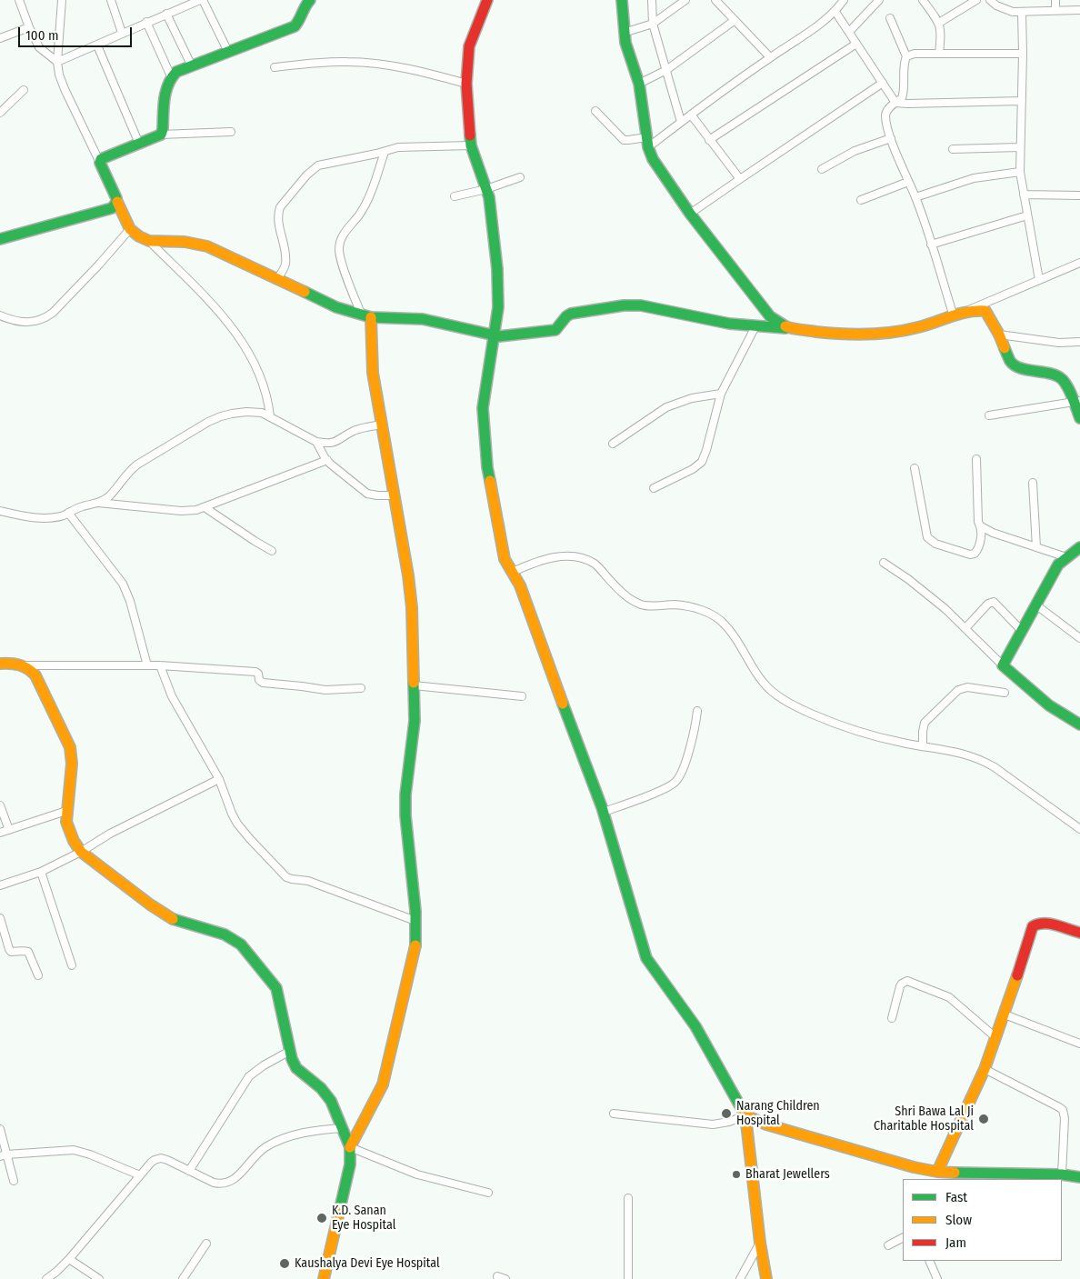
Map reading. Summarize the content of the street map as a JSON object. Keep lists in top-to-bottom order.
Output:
{
  "places": [
    "Narang Children Hospital",
    "Shri Bawa Lal Ji Charitable Hospital",
    "Bharat Jewellers",
    "K.D. Sanan Eye Hospital",
    "Kaushalya Devi Eye Hospital"
  ],
  "legend": ["Fast", "Slow", "Jam"],
  "scale_bar": "100 m"
}
